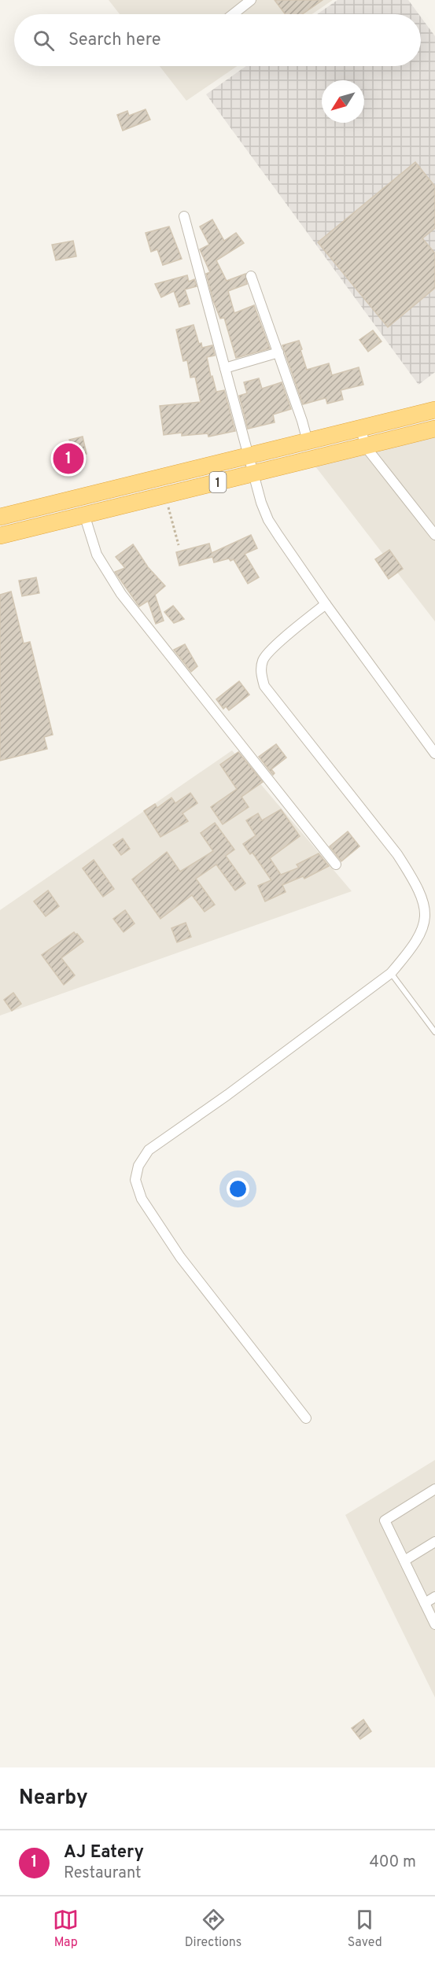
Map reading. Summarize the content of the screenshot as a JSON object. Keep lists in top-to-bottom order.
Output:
{
  "streets": {
    "highway": ["1"]
  },
  "north": "bottom left",
  "page": {
    "search": "Search here",
    "pins": "1",
    "heading": "Nearby",
    "list": [
      {
        "mark": "1",
        "name": "AJ Eatery",
        "note": "Restaurant",
        "value": "400 m"
      }
    ],
    "nav": ["Map", "Directions", "Saved"]
  }
}
